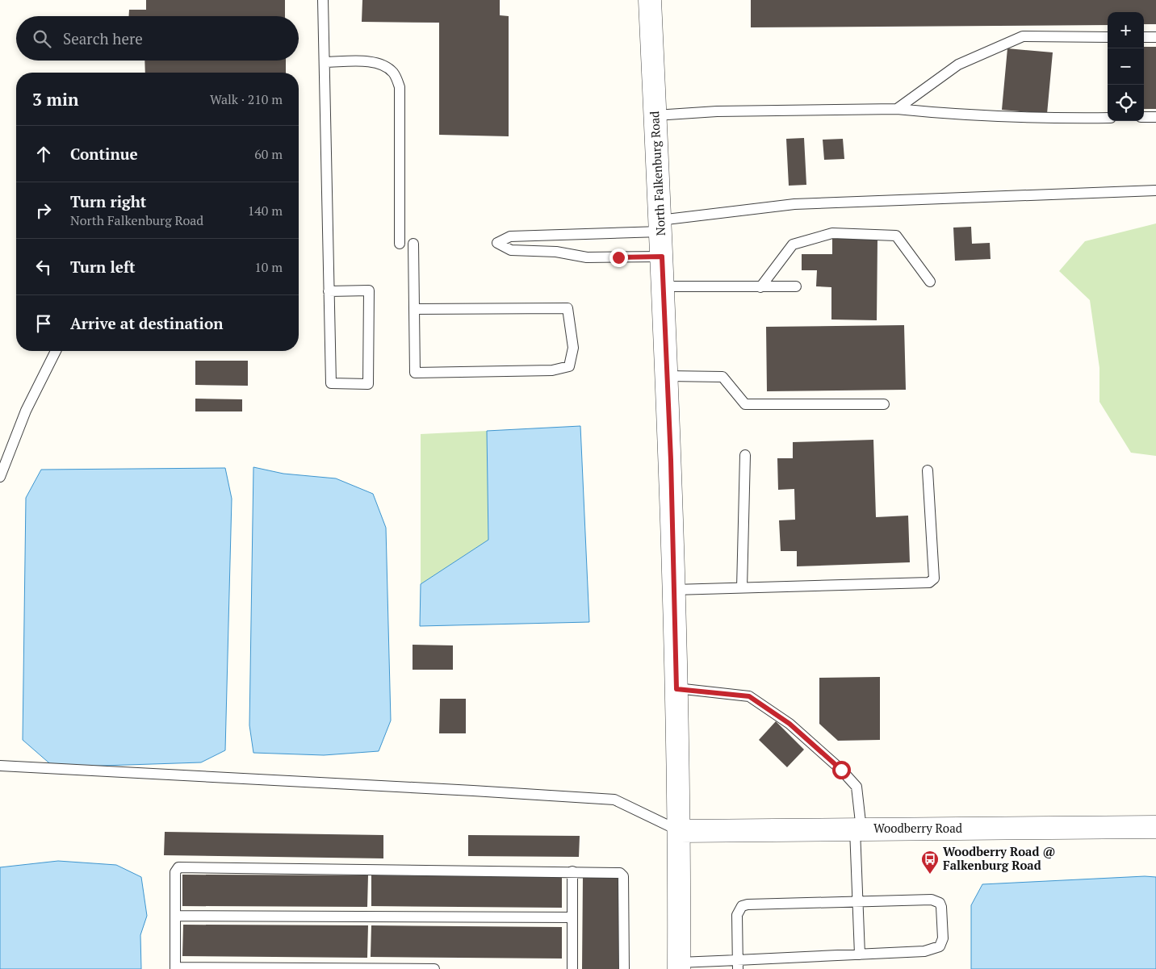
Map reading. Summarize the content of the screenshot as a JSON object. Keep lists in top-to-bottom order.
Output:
{
  "streets": {
    "street": ["North Falkenburg Road", "Woodberry Road"]
  },
  "crossings": [
    ["North Falkenburg Road", "Woodberry Road"]
  ],
  "places": {
    "bus stop": ["Woodberry Road @ Falkenburg Road"]
  },
  "page": {
    "map_buttons": ["+", "−"],
    "search": "Search here",
    "heading": ["3 min", "Walk · 210 m"],
    "list": [
      ["Continue", "60 m"],
      ["Turn right", "North Falkenburg Road", "140 m"],
      ["Turn left", "10 m"],
      "Arrive at destination"
    ]
  }
}
